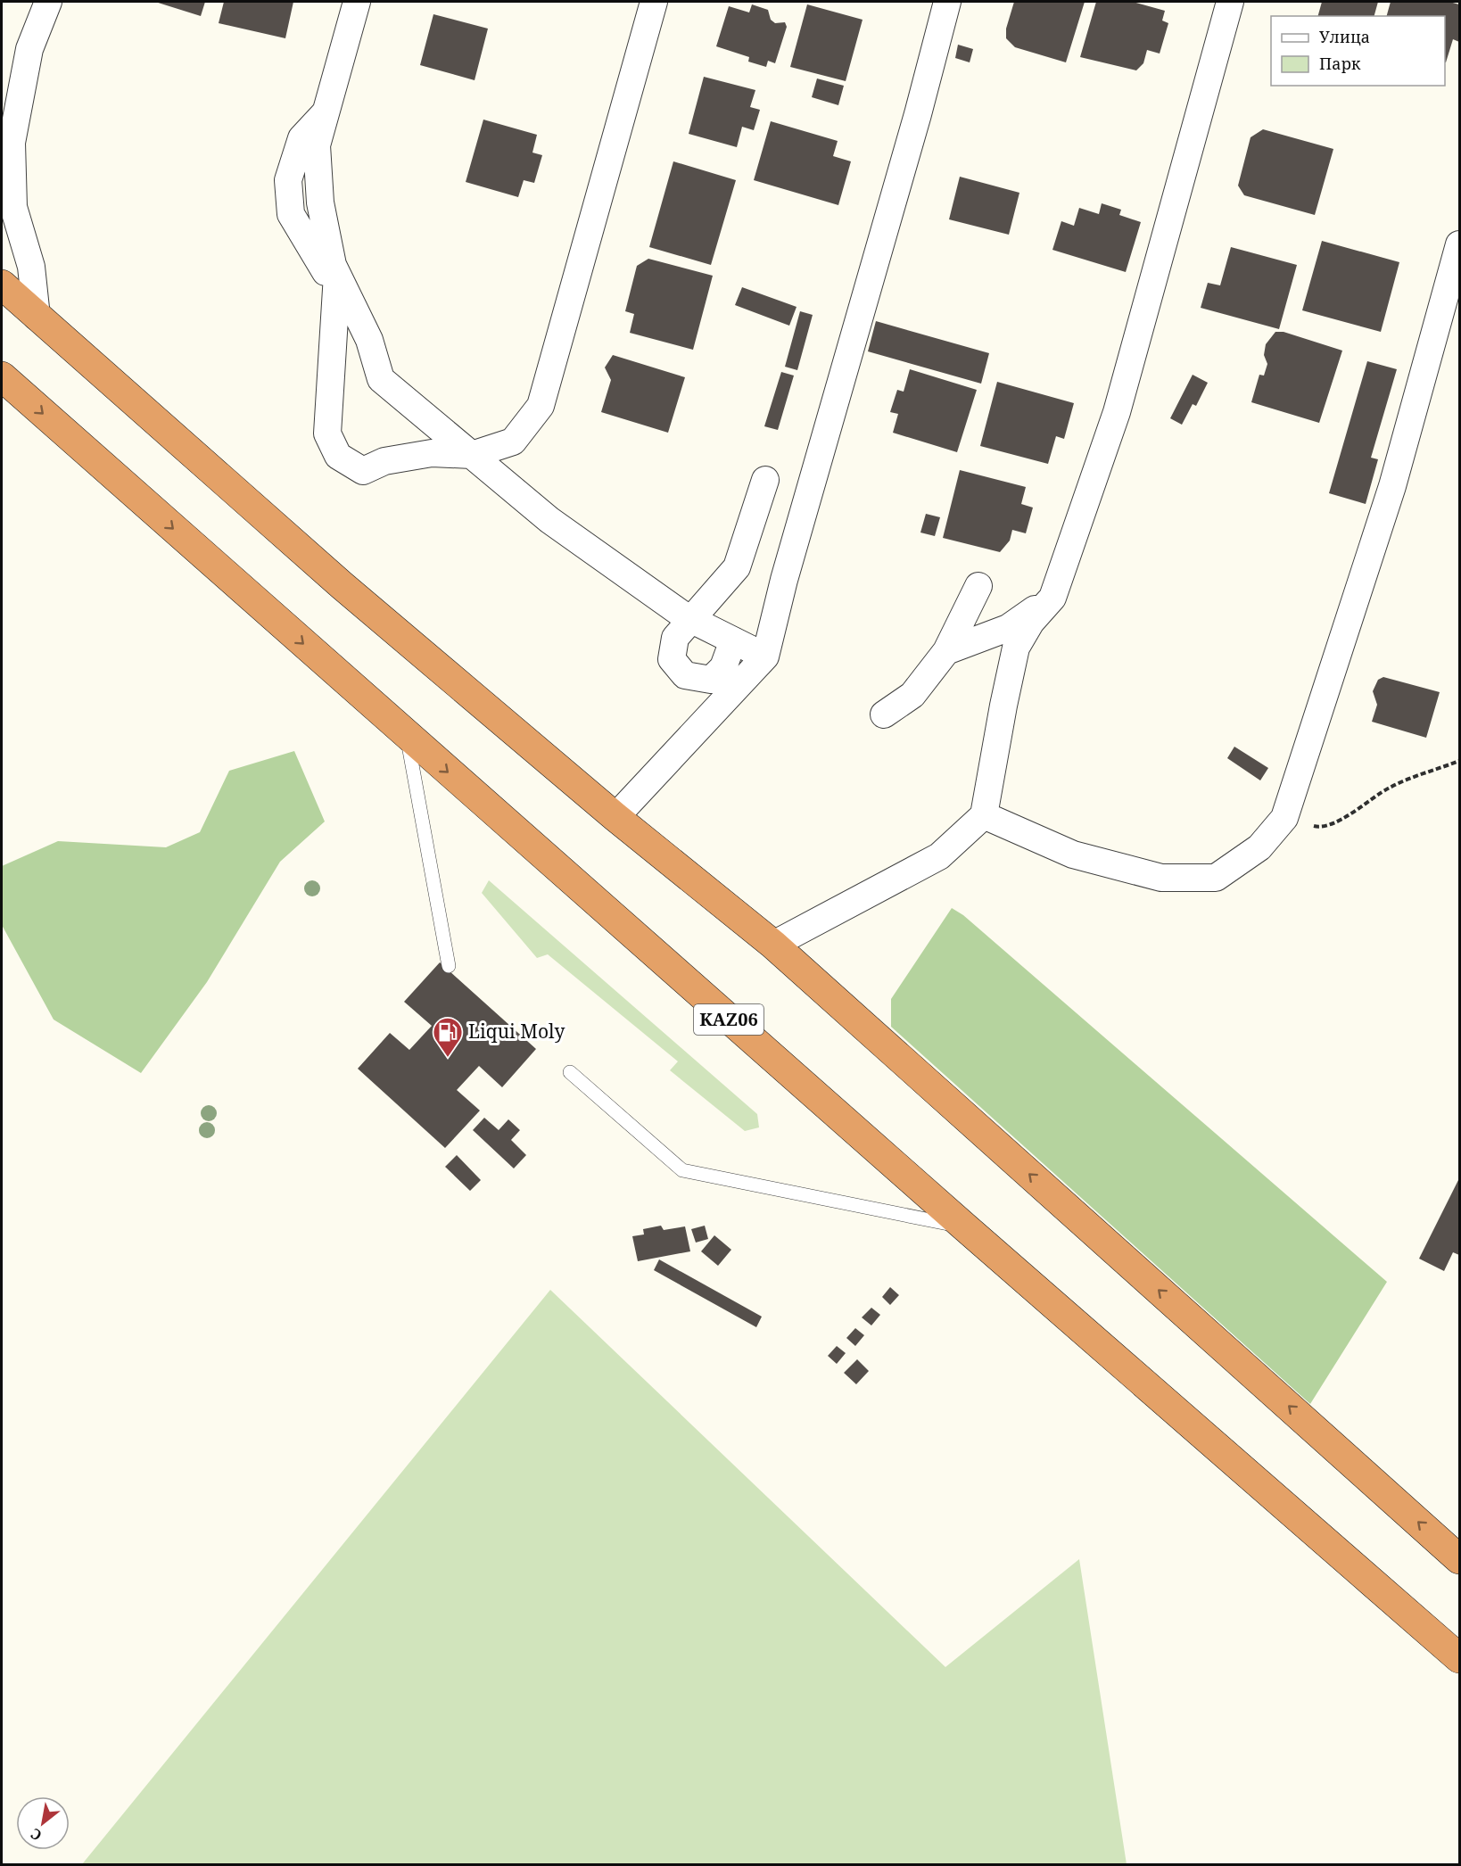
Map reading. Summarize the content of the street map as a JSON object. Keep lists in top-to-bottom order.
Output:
{
  "streets": {
    "highway": ["KАZ06"]
  },
  "places": {
    "fuel station": ["Liqui Moly"]
  },
  "legend": ["Улица", "Парк"],
  "north": "bottom left"
}
